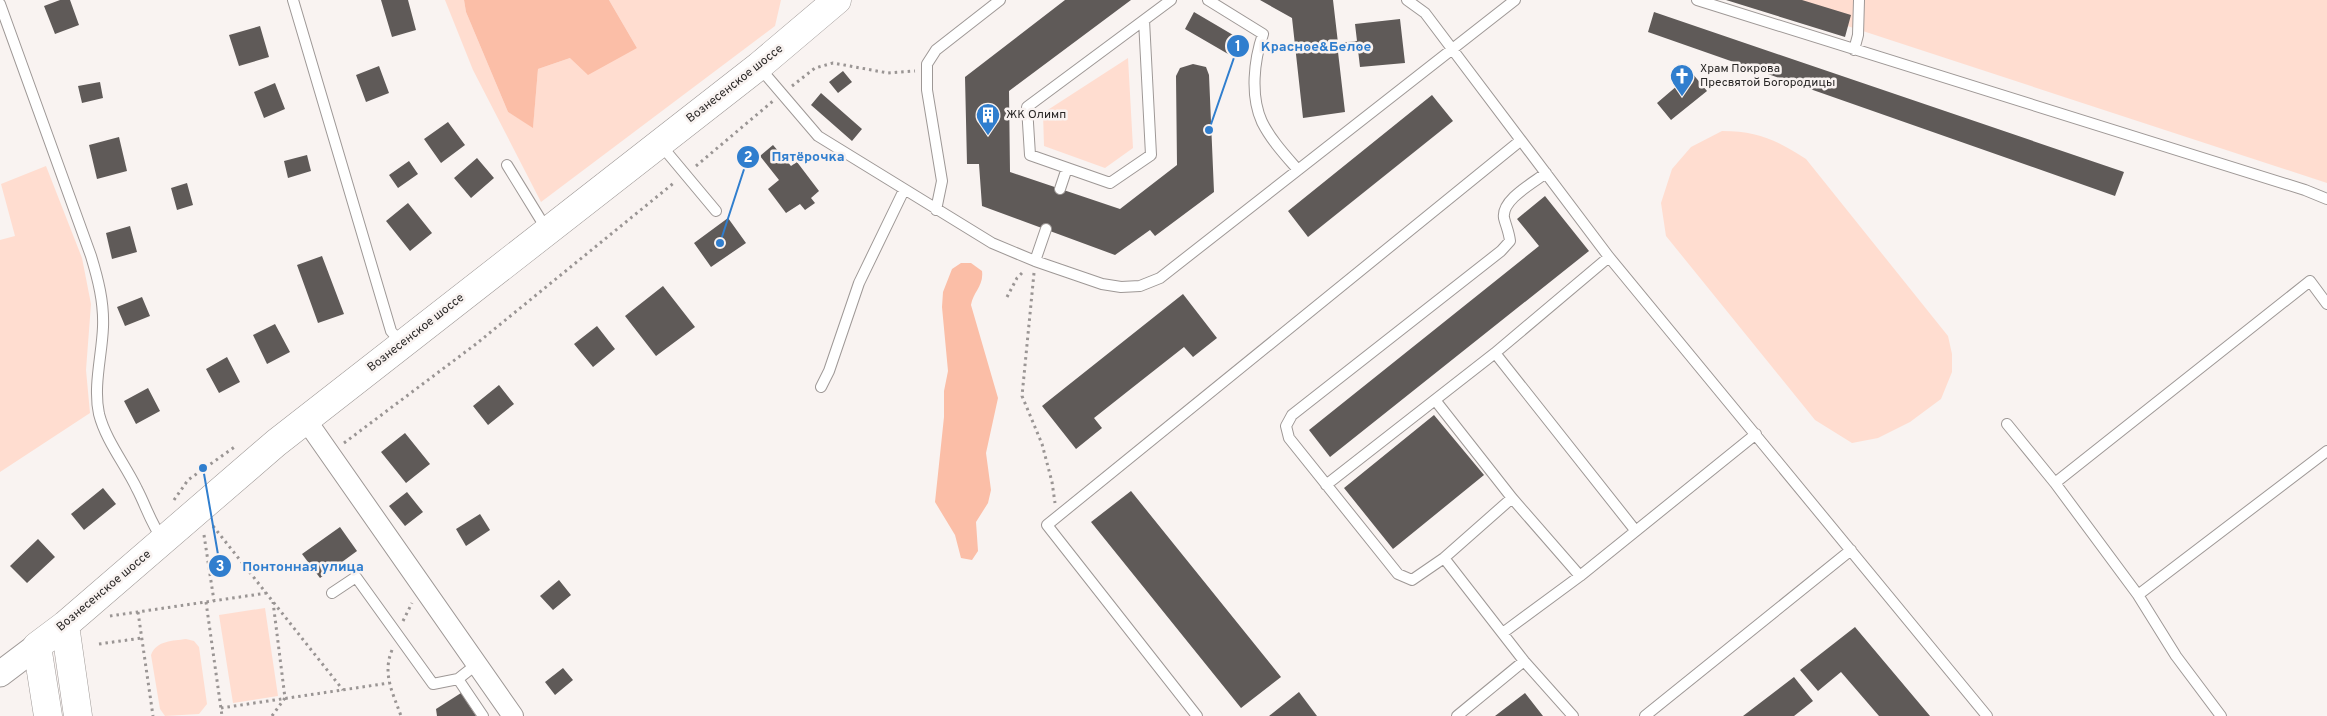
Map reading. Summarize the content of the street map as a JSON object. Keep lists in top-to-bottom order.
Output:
{
  "streets": {
    "main road": ["Вознесенское шоссе"]
  },
  "places": {
    "church": ["Храм Покрова Пресвятой Богородицы"],
    "other": ["Красное&Белое", "Пятёрочка", "Понтонная улица"],
    "building": ["ЖК Олимп"]
  }
}
